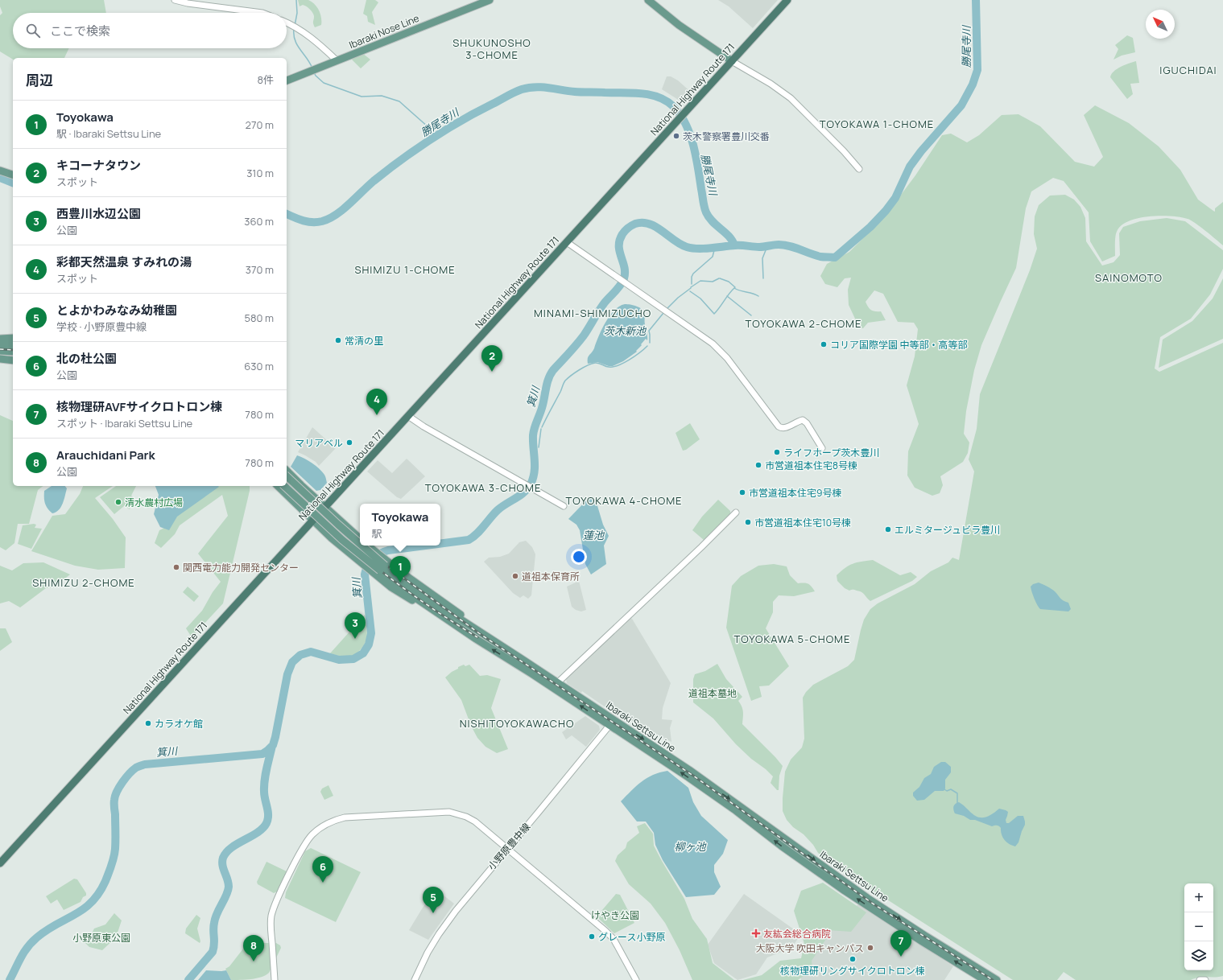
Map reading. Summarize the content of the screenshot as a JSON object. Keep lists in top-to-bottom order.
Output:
{
  "streets": {
    "highway": ["National Highway Route 171"],
    "main road": ["Ibaraki Nose Line", "Ibaraki Settsu Line"],
    "street": ["小野原豊中線"]
  },
  "crossings": [
    ["Ibaraki Settsu Line", "小野原豊中線"]
  ],
  "districts": [
    "SHUKUNOSHO 3-CHOME",
    "IGUCHIDAI",
    "TOYOKAWA 1-CHOME",
    "SHIMIZU 1-CHOME",
    "SAINOMOTO",
    "MINAMI-SHIMIZUCHO",
    "TOYOKAWA 2-CHOME",
    "TOYOKAWA 3-CHOME",
    "TOYOKAWA 4-CHOME",
    "SHIMIZU 2-CHOME",
    "TOYOKAWA 5-CHOME",
    "NISHITOYOKAWACHO"
  ],
  "water": [
    "勝尾寺川",
    "茨木新池",
    "箕川",
    "蓮池",
    "柳ヶ池"
  ],
  "parks": ["道祖本墓地", "けやき公園", "小野原東公園"],
  "places": {
    "other": [
      "茨木警察署豊川交番",
      "常清の里",
      "コリア国際学園 中等部・高等部",
      "マリアベル",
      "ライフホープ茨木豊川",
      "市営道祖本住宅8号棟",
      "市営道祖本住宅9号棟",
      "清水農村広場",
      "市営道祖本住宅10号棟",
      "エルミタージュビラ豊川",
      "関西電力能力開発センター",
      "道祖本保育所",
      "カラオケ館",
      "グレース小野原",
      "大阪大学 吹田キャンパス",
      "核物理研リングサイクロトロン棟"
    ],
    "health": ["友紘会総合病院"]
  },
  "north": "top left",
  "page": {
    "search": "ここで検索",
    "heading": ["周辺", "8件"],
    "list": [
      {
        "mark": "1",
        "name": "Toyokawa",
        "note": "駅 · Ibaraki Settsu Line",
        "value": "270 m"
      },
      {
        "mark": "2",
        "name": "キコーナタウン",
        "note": "スポット",
        "value": "310 m"
      },
      {
        "mark": "3",
        "name": "西豊川水辺公園",
        "note": "公園",
        "value": "360 m"
      },
      {
        "mark": "4",
        "name": "彩都天然温泉 すみれの湯",
        "note": "スポット",
        "value": "370 m"
      },
      {
        "mark": "5",
        "name": "とよかわみなみ幼稚園",
        "note": "学校 · 小野原豊中線",
        "value": "580 m"
      },
      {
        "mark": "6",
        "name": "北の杜公園",
        "note": "公園",
        "value": "630 m"
      },
      {
        "mark": "7",
        "name": "核物理研AVFサイクロトロン棟",
        "note": "スポット · Ibaraki Settsu Line",
        "value": "780 m"
      },
      {
        "mark": "8",
        "name": "Arauchidani Park",
        "note": "公園",
        "value": "780 m"
      }
    ],
    "pins": [
      "2",
      "4",
      "1",
      "3",
      "6",
      "5",
      "7",
      "8"
    ],
    "popup": ["Toyokawa", "駅"],
    "map_buttons": ["+", "−"]
  }
}
